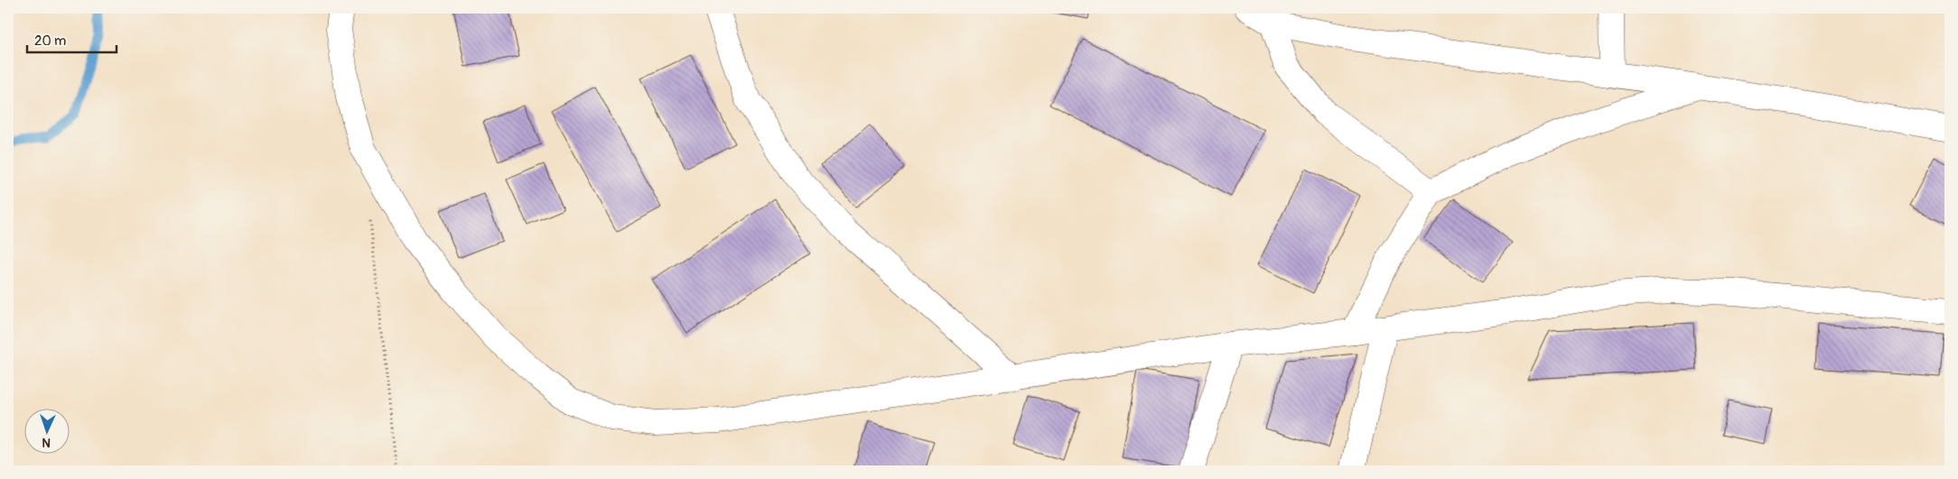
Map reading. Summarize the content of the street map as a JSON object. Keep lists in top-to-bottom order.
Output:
{
  "scale_bar": "20 m",
  "north": "bottom"
}
